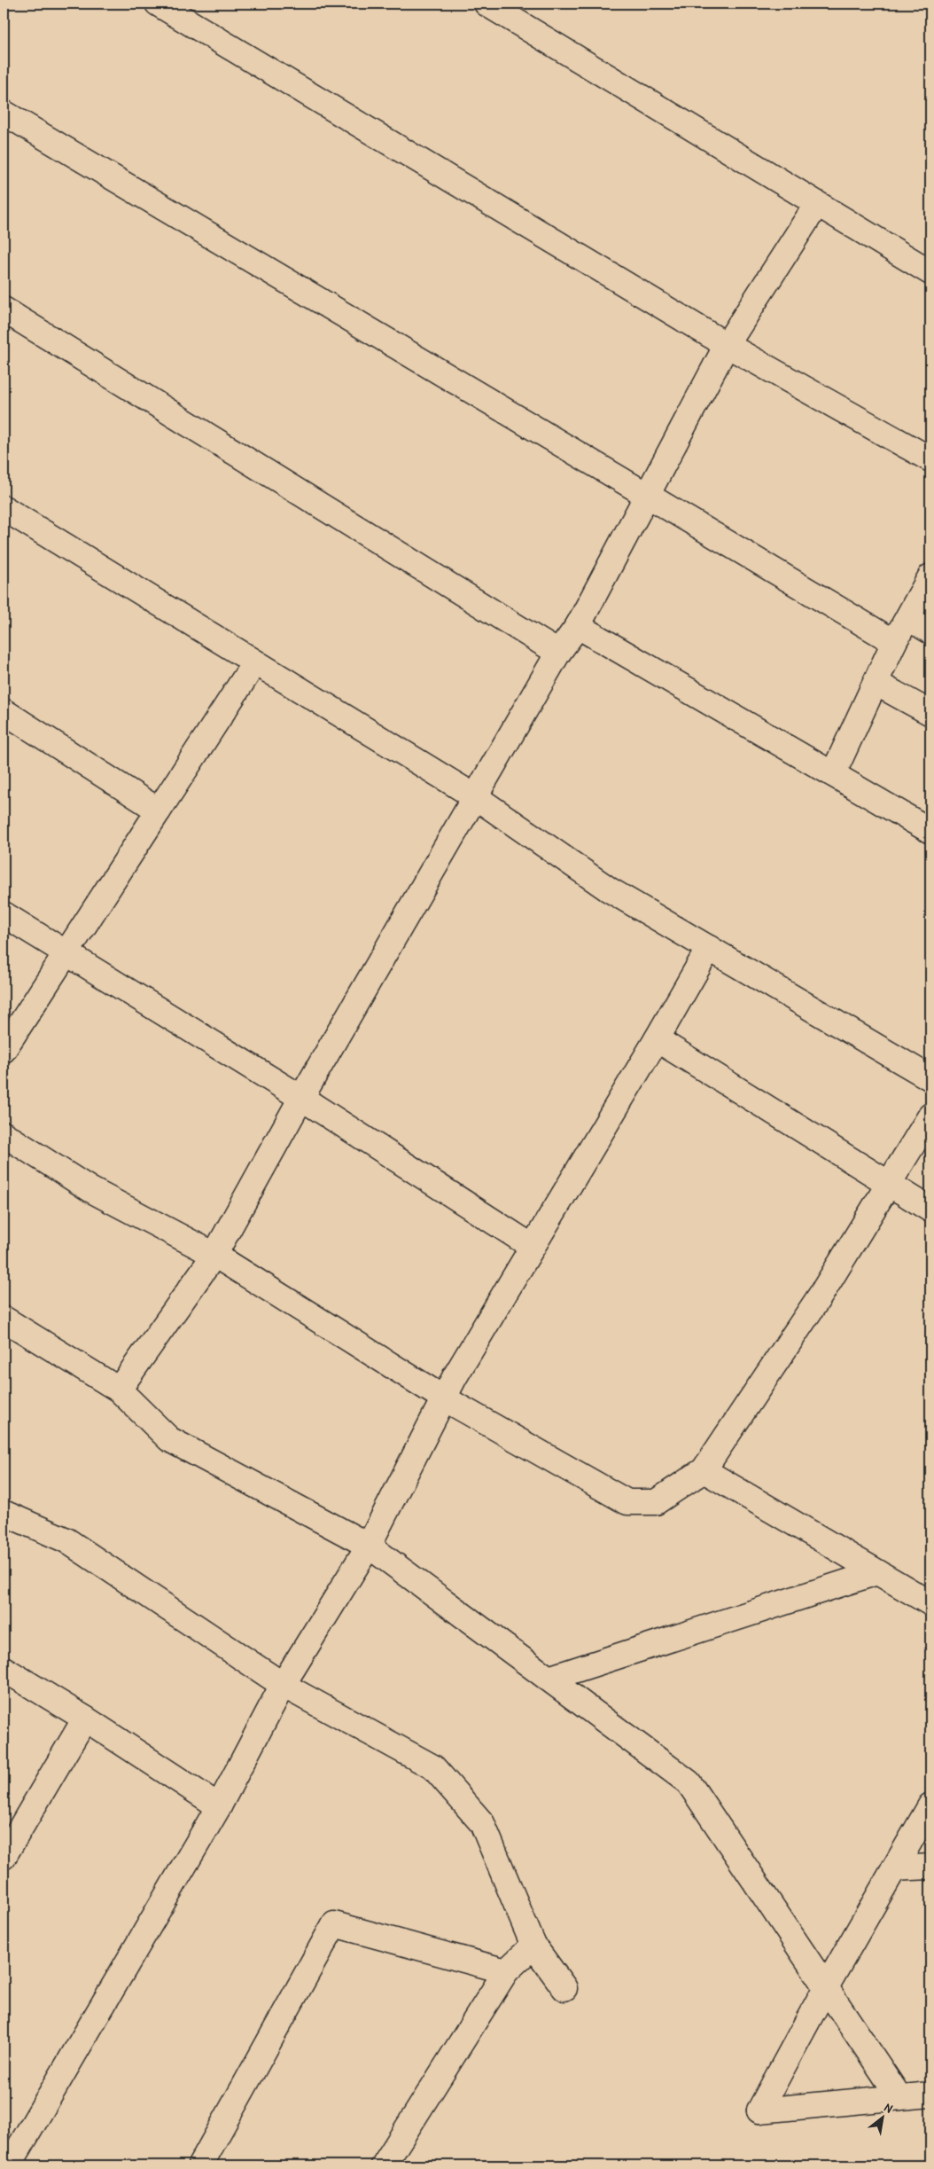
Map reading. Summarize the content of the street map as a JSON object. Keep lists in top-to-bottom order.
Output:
{
  "north": "top right"
}
